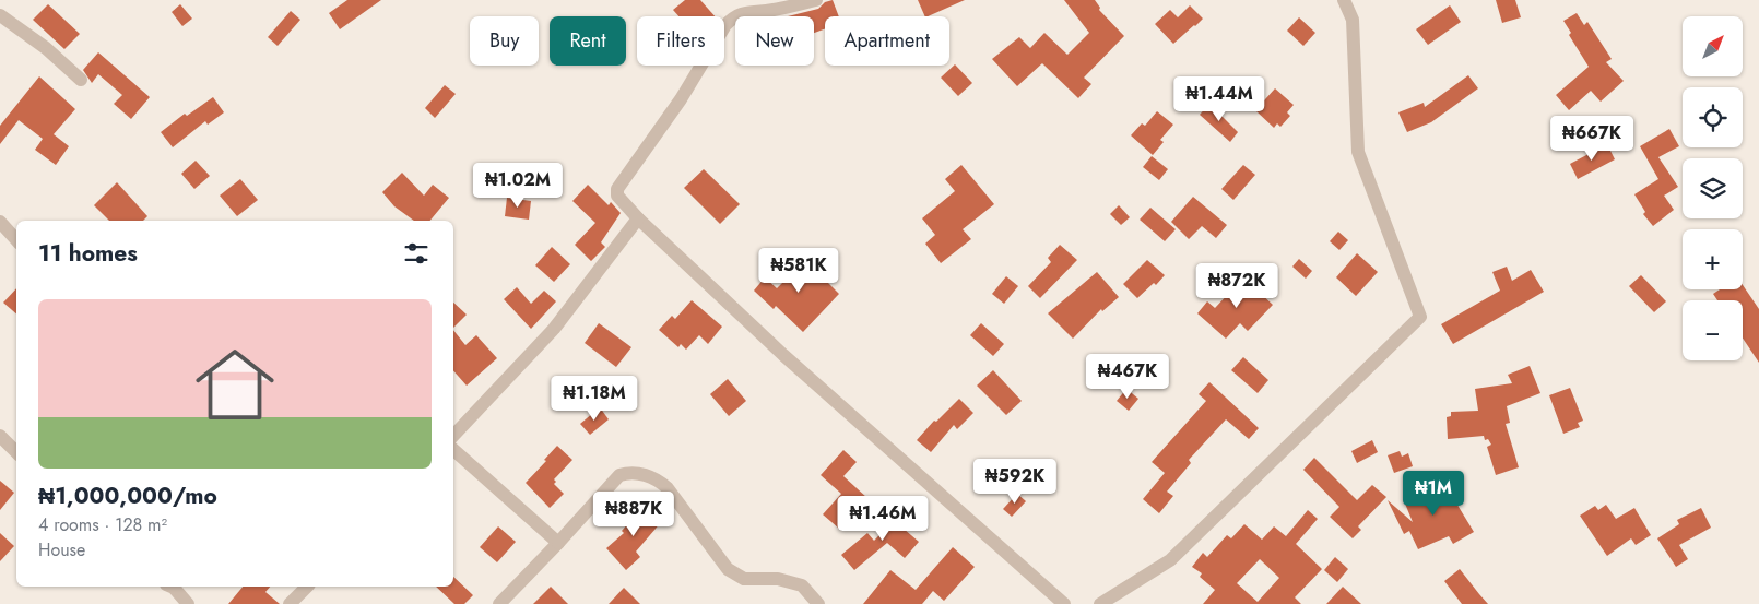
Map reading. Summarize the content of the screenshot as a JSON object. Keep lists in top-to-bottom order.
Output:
{
  "north": "top right",
  "page": {
    "map_buttons": ["+", "−"],
    "chip": [
      "Buy",
      "Rent",
      "Filters",
      "New",
      "Apartment"
    ],
    "price": [
      "₦1.44M",
      "₦667K",
      "₦1.02M",
      "₦581K",
      "₦872K",
      "₦467K",
      "₦1.18M",
      "₦592K",
      "₦1M",
      "₦887K",
      "₦1.46M"
    ],
    "heading": "11 homes",
    "list": [
      {
        "name": "₦1,000,000/mo",
        "note": "4 rooms · 128 m² · House"
      }
    ]
  }
}
